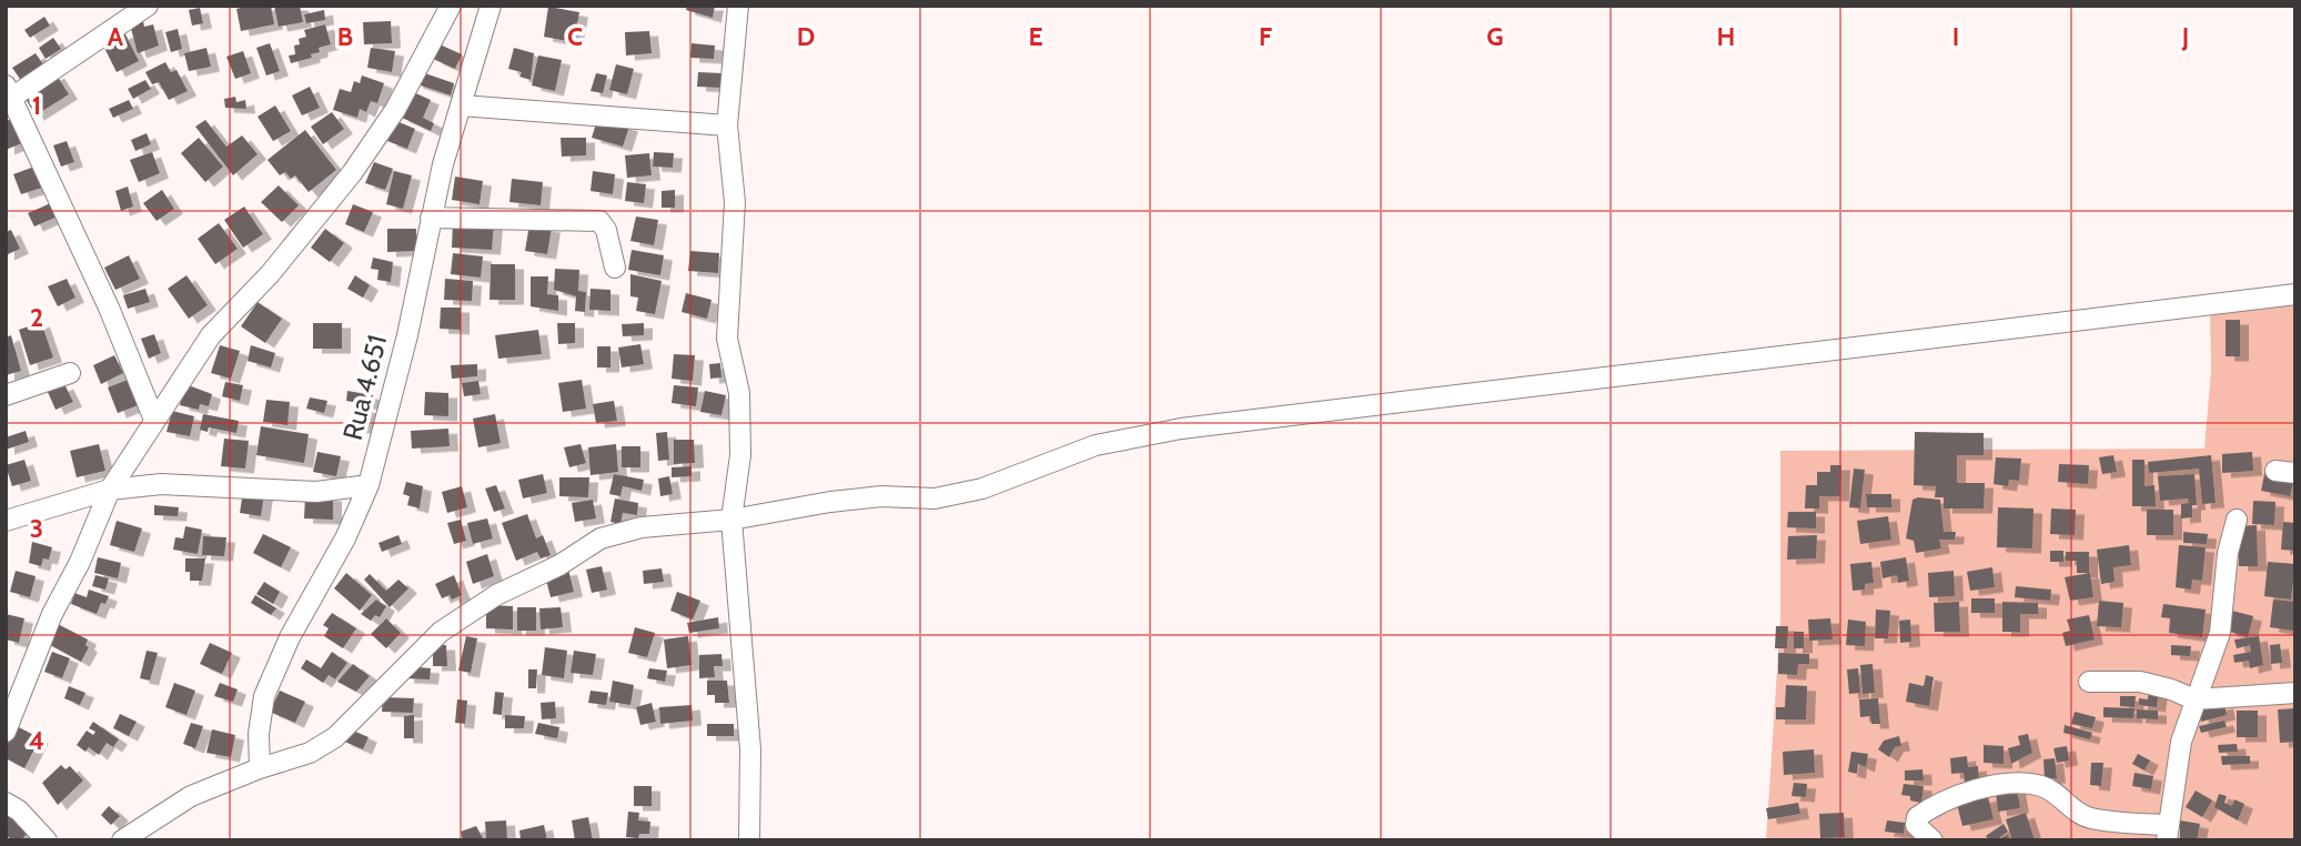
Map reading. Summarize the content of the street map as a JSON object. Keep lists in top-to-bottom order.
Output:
{
  "streets": {
    "street": ["Rua 4.651"]
  },
  "grid": {
    "columns": [
      "A",
      "B",
      "C",
      "D",
      "E",
      "F",
      "G",
      "H",
      "I",
      "J"
    ],
    "rows": [
      "1",
      "2",
      "3",
      "4"
    ]
  }
}
